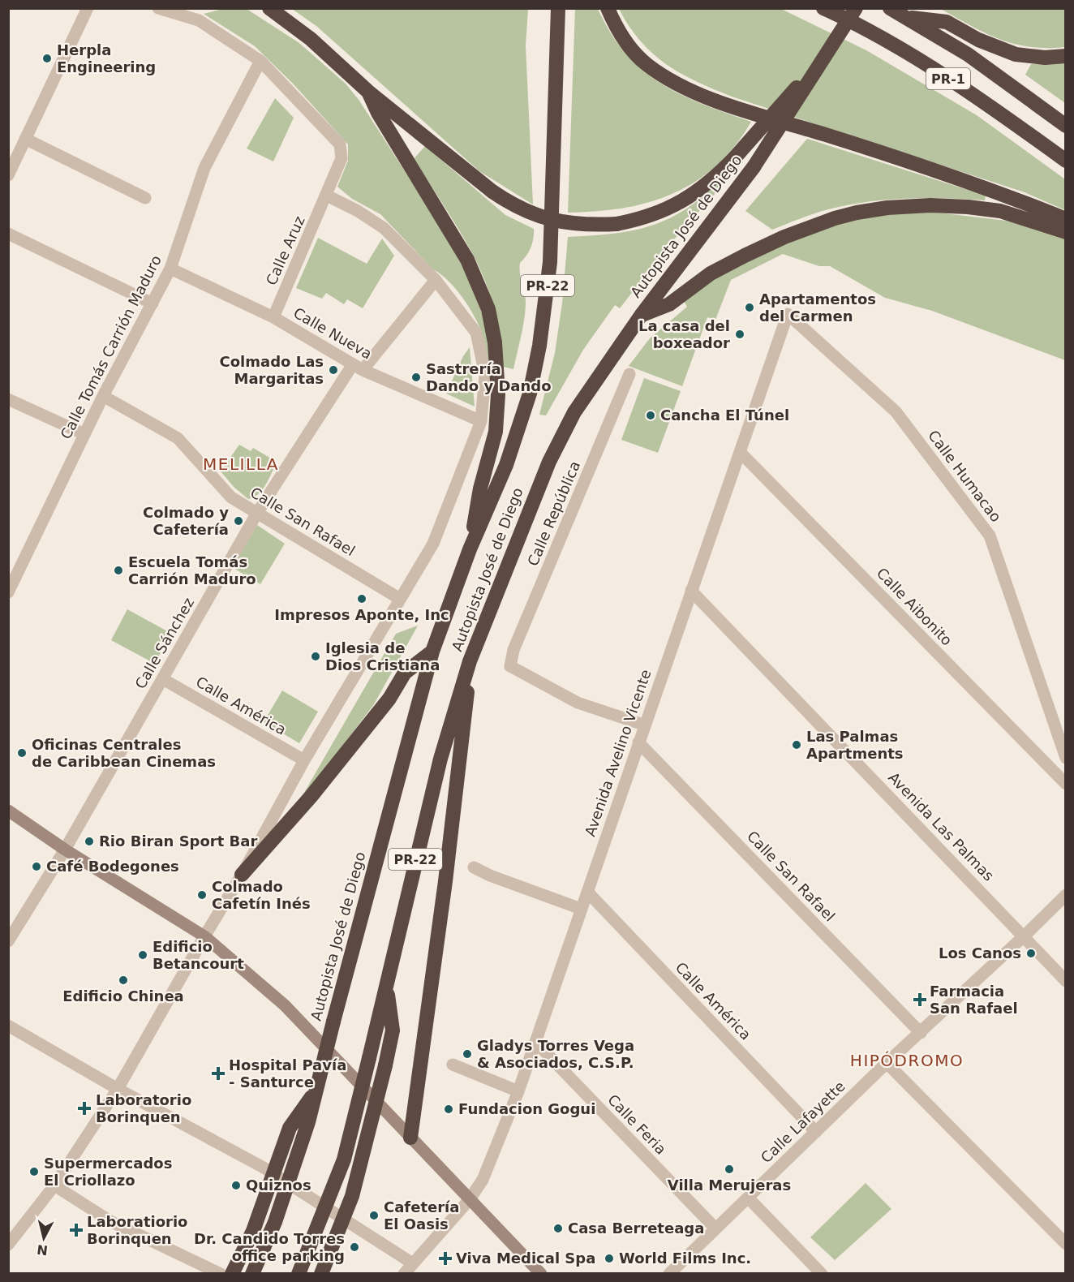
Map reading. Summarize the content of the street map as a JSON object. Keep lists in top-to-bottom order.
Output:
{
  "streets": {
    "highway": ["PR-1", "Autopista José de Diego", "PR-22"],
    "street": [
      "Calle Aruz",
      "Calle Nueva",
      "Calle Tomás Carrión Maduro",
      "Calle Humacao",
      "Calle República",
      "Calle San Rafael",
      "Calle Aibonito",
      "Calle Sánchez",
      "Calle América",
      "Avenida Avelino Vicente",
      "Avenida Las Palmas",
      "Calle Lafayette",
      "Calle Feria"
    ]
  },
  "crossings": [
    ["Calle Aruz", "Calle Nueva"],
    ["Calle Aruz", "Calle Tomás Carrión Maduro"],
    ["Calle Nueva", "Calle Tomás Carrión Maduro"],
    ["Calle Nueva", "Calle Sánchez"],
    ["Calle Tomás Carrión Maduro", "Calle San Rafael"],
    ["Calle Humacao", "Avenida Avelino Vicente"],
    ["Calle República", "Avenida Avelino Vicente"],
    ["Calle San Rafael", "Calle Sánchez"],
    ["Calle San Rafael", "Avenida Avelino Vicente"],
    ["Calle San Rafael", "Calle Lafayette"],
    ["Calle Aibonito", "Avenida Avelino Vicente"],
    ["Calle Sánchez", "Calle América"],
    ["Calle América", "Avenida Avelino Vicente"],
    ["Calle América", "Calle Lafayette"],
    ["Avenida Avelino Vicente", "Avenida Las Palmas"],
    ["Avenida Avelino Vicente", "Calle Feria"],
    ["Avenida Las Palmas", "Calle Lafayette"],
    ["Calle Lafayette", "Calle Feria"]
  ],
  "districts": ["MELILLA", "HIPÓDROMO"],
  "places": {
    "other": [
      "Herpla Engineering",
      "Apartamentos del Carmen",
      "La casa del boxeador",
      "Colmado Las Margaritas",
      "Sastrería Dando y Dando",
      "Cancha El Túnel",
      "Colmado y Cafetería",
      "Escuela Tomás Carrión Maduro",
      "Impresos Aponte, Inc",
      "Iglesia de Dios Cristiana",
      "Las Palmas Apartments",
      "Oficinas Centrales de Caribbean Cinemas",
      "Rio Biran Sport Bar",
      "Café Bodegones",
      "Colmado Cafetín Inés",
      "Los Canos",
      "Edificio Betancourt",
      "Edificio Chinea",
      "Gladys Torres Vega & Asociados, C.S.P.",
      "Fundacion Gogui",
      "Villa Merujeras",
      "Supermercados El Criollazo",
      "Quiznos",
      "Cafetería El Oasis",
      "Casa Berreteaga",
      "Dr. Candido Torres office parking",
      "World Films Inc."
    ],
    "health": [
      "Farmacia San Rafael",
      "Hospital Pavía - Santurce",
      "Laboratorio Borinquen",
      "Laboratiorio Borinquen",
      "Viva Medical Spa"
    ]
  },
  "north": "bottom"
}
